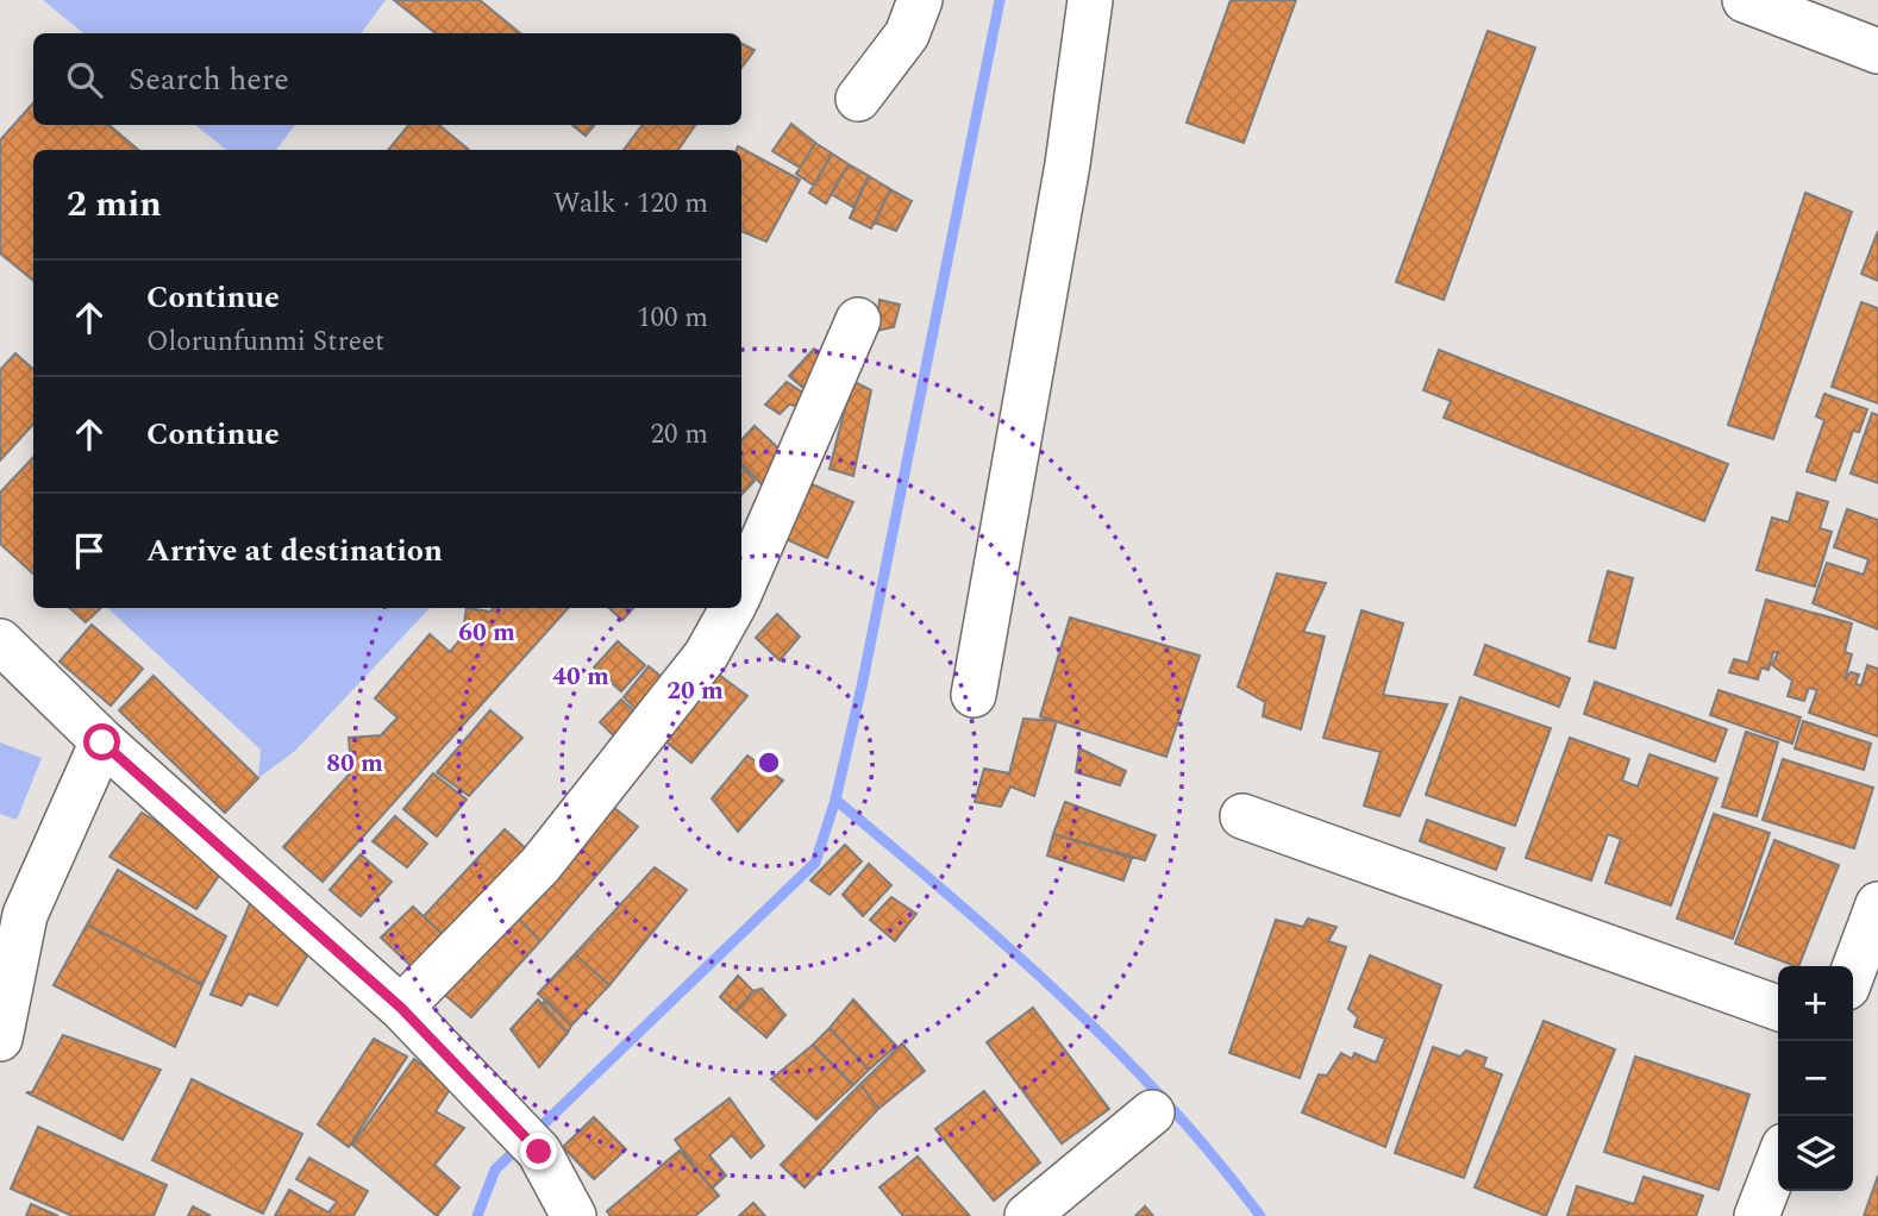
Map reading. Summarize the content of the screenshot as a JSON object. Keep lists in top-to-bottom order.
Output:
{
  "page": {
    "search": "Search here",
    "heading": ["2 min", "Walk · 120 m"],
    "list": [
      ["Continue", "Olorunfunmi Street", "100 m"],
      ["Continue", "20 m"],
      "Arrive at destination"
    ],
    "map_buttons": ["+", "−"]
  },
  "rings": [
    "60 m",
    "40 m",
    "20 m",
    "80 m"
  ]
}
